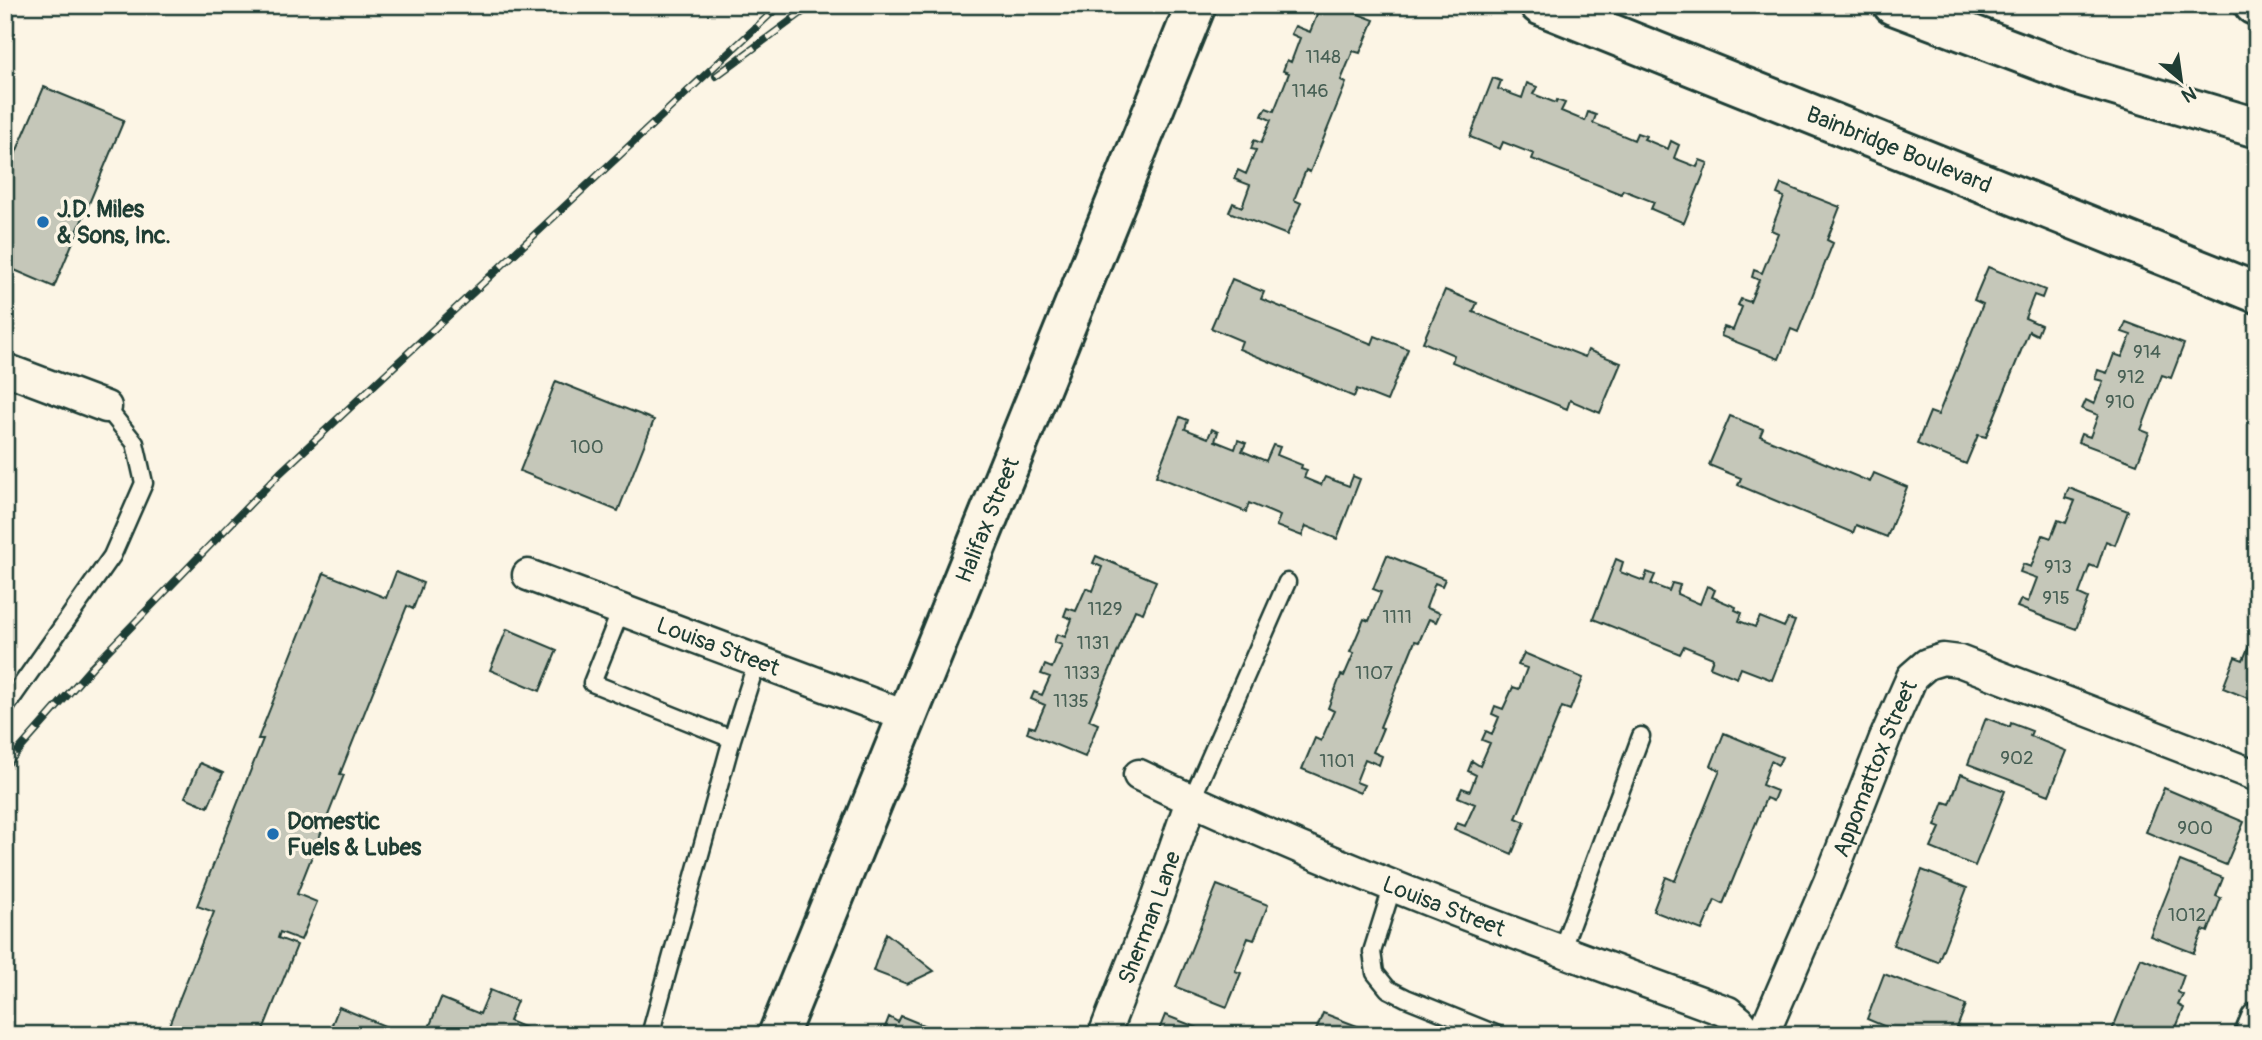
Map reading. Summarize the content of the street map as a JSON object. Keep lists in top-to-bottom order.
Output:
{
  "streets": {
    "main road": ["Bainbridge Boulevard", "Halifax Street"],
    "street": ["Louisa Street", "Appomattox Street", "Sherman Lane"]
  },
  "crossings": [
    ["Halifax Street", "Louisa Street"],
    ["Louisa Street", "Sherman Lane"]
  ],
  "places": ["J.D. Miles & Sons, Inc.", "Domestic Fuels & Lubes"],
  "house_numbers": [
    "1148",
    "1146",
    "914",
    "912",
    "910",
    "100",
    "913",
    "915",
    "1129",
    "1111",
    "1131",
    "1133",
    "1107",
    "1135",
    "902",
    "1101",
    "900",
    "1012"
  ],
  "north": "bottom right"
}
